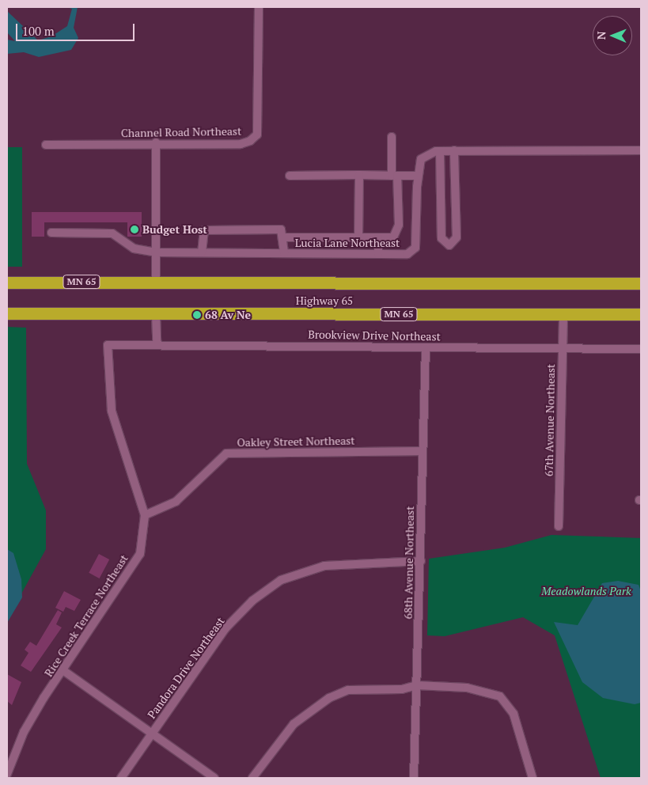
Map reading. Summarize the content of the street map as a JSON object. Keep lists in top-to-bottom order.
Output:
{
  "streets": {
    "highway": ["MN 65", "Highway 65"],
    "street": [
      "Channel Road Northeast",
      "Lucia Lane Northeast",
      "Brookview Drive Northeast",
      "67th Avenue Northeast",
      "Oakley Street Northeast",
      "68th Avenue Northeast",
      "Rice Creek Terrace Northeast",
      "Pandora Drive Northeast"
    ]
  },
  "crossings": [
    ["Highway 65", "67th Avenue Northeast"],
    ["Brookview Drive Northeast", "67th Avenue Northeast"],
    ["Brookview Drive Northeast", "68th Avenue Northeast"],
    ["Brookview Drive Northeast", "Rice Creek Terrace Northeast"],
    ["Oakley Street Northeast", "68th Avenue Northeast"],
    ["Oakley Street Northeast", "Rice Creek Terrace Northeast"],
    ["68th Avenue Northeast", "Pandora Drive Northeast"]
  ],
  "parks": ["Meadowlands Park"],
  "places": ["Budget Host", "68 Av Ne"],
  "scale_bar": "100 m",
  "north": "left"
}
